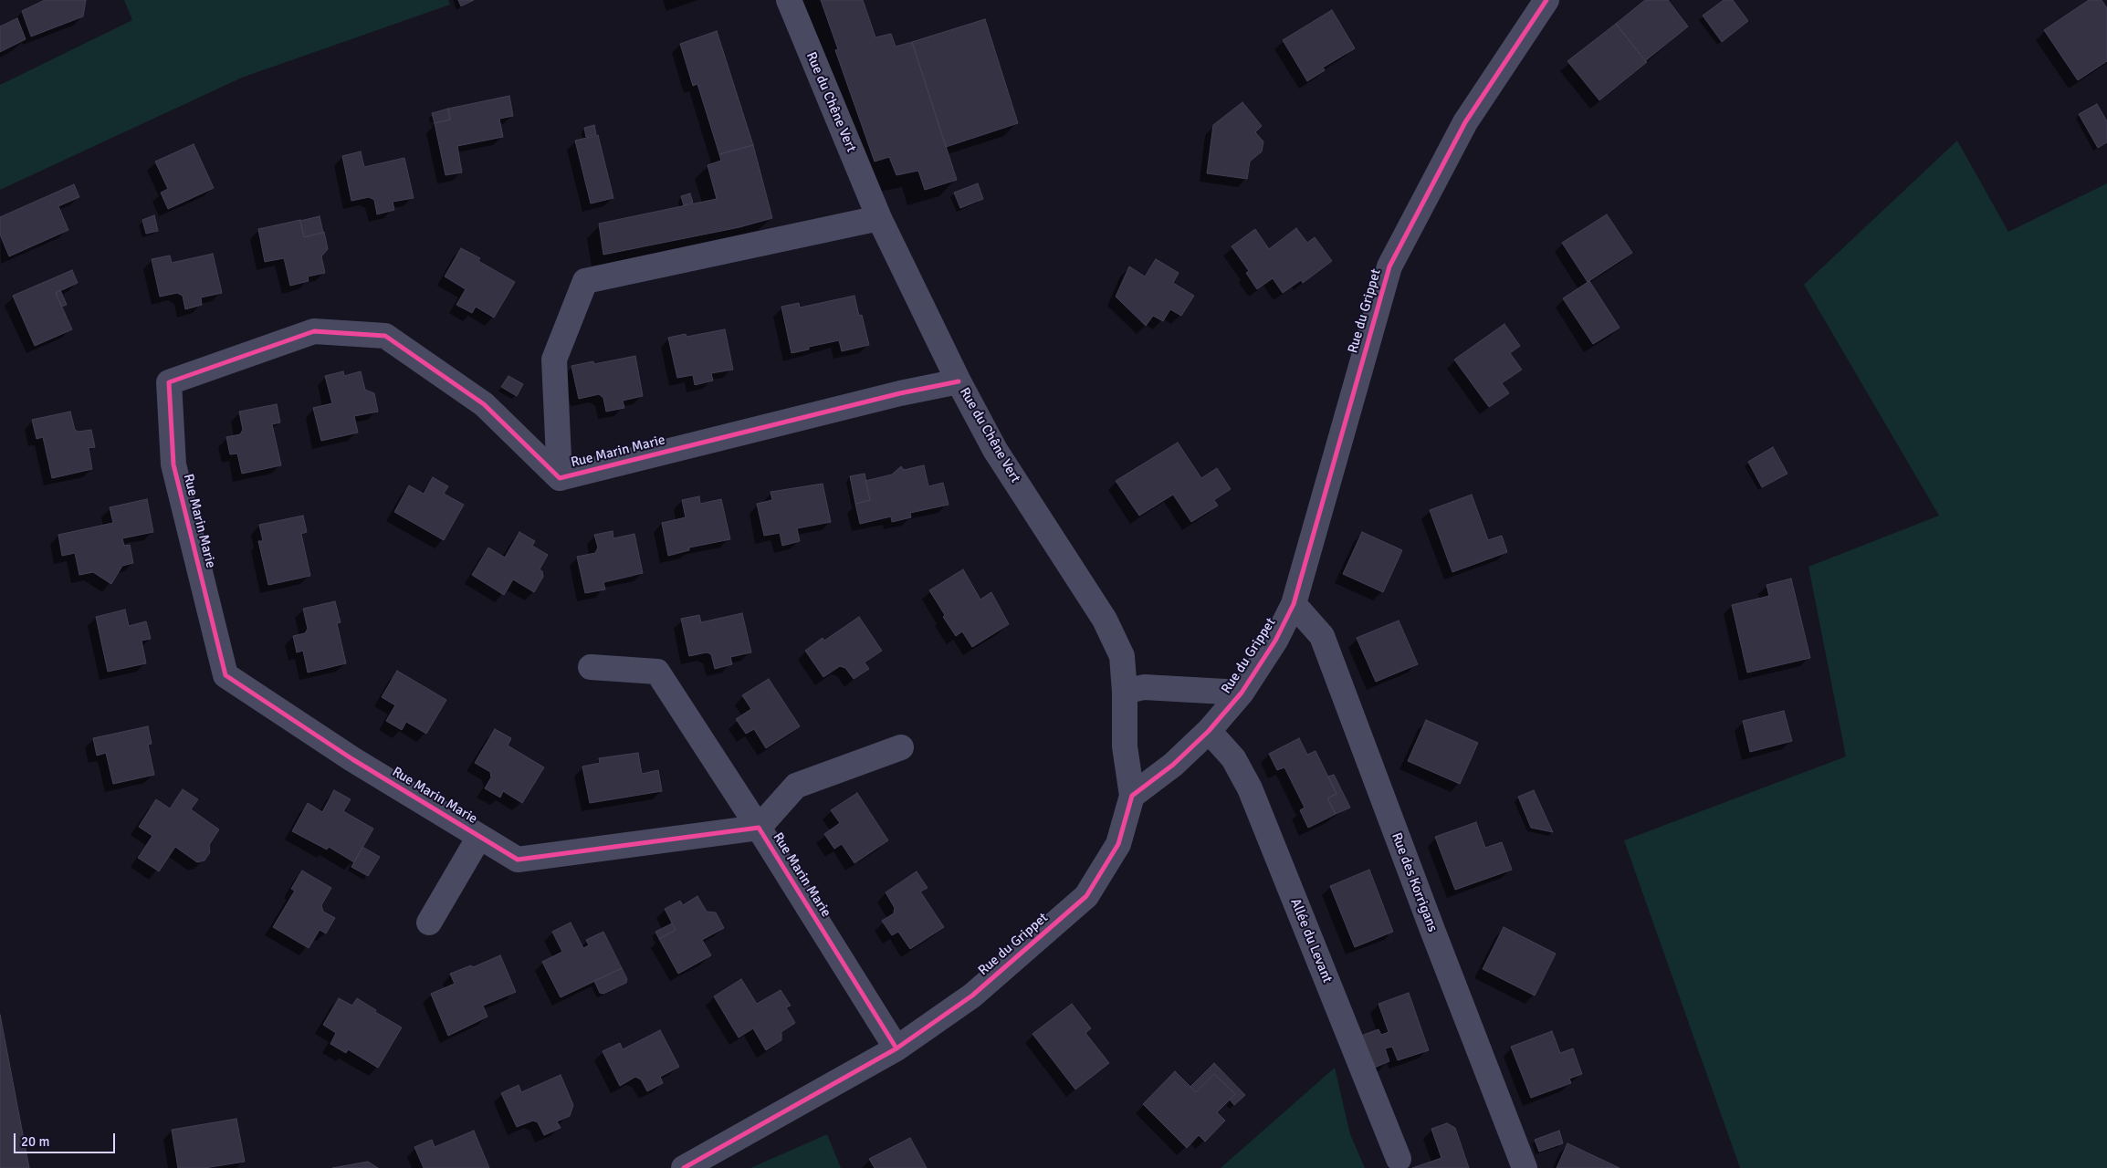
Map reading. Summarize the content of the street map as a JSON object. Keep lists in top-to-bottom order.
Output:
{
  "streets": {
    "street": [
      "Rue du Chêne Vert",
      "Rue du Grippet",
      "Rue Marin Marie",
      "Rue des Korrigans",
      "Allée du Levant"
    ]
  },
  "crossings": [
    ["Rue du Chêne Vert", "Rue du Grippet"],
    ["Rue du Chêne Vert", "Rue Marin Marie"],
    ["Rue du Grippet", "Rue Marin Marie"],
    ["Rue du Grippet", "Rue des Korrigans"],
    ["Rue du Grippet", "Allée du Levant"]
  ],
  "scale_bar": "20 m"
}
